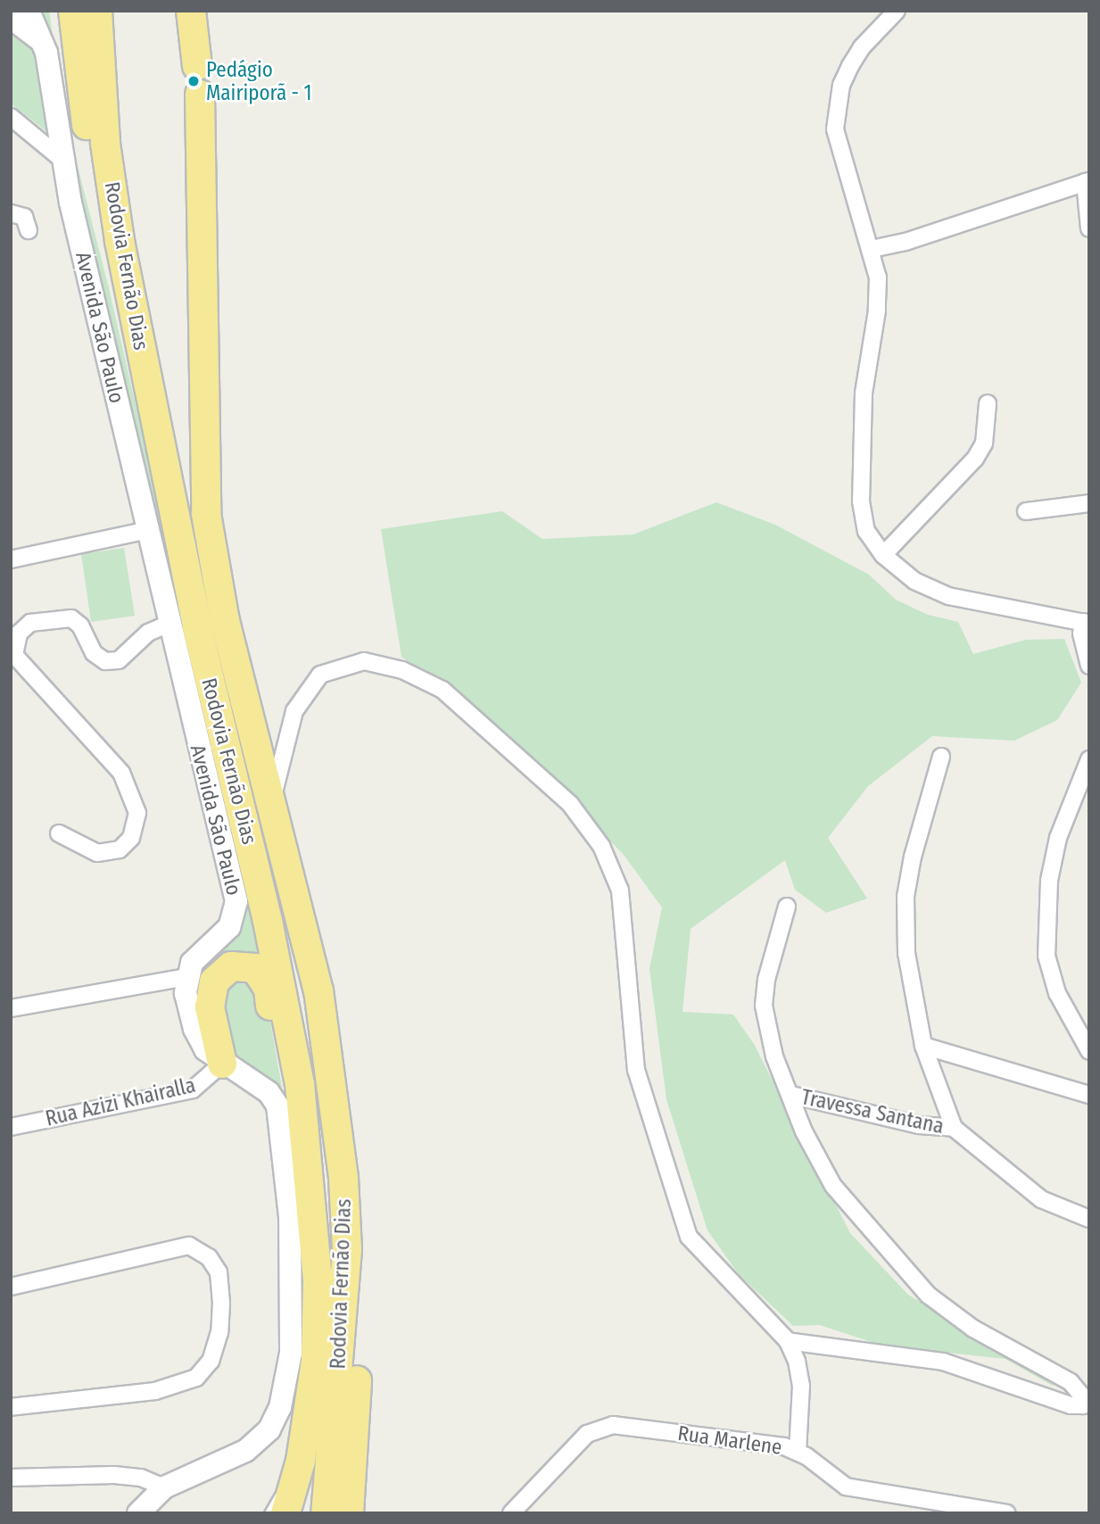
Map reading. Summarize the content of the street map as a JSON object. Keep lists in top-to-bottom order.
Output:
{
  "streets": {
    "highway": ["Rodovia Fernão Dias"],
    "street": [
      "Avenida São Paulo",
      "Rua Azizi Khairalla",
      "Travessa Santana",
      "Rua Marlene"
    ]
  },
  "places": ["Pedágio Mairiporã - 1"]
}
